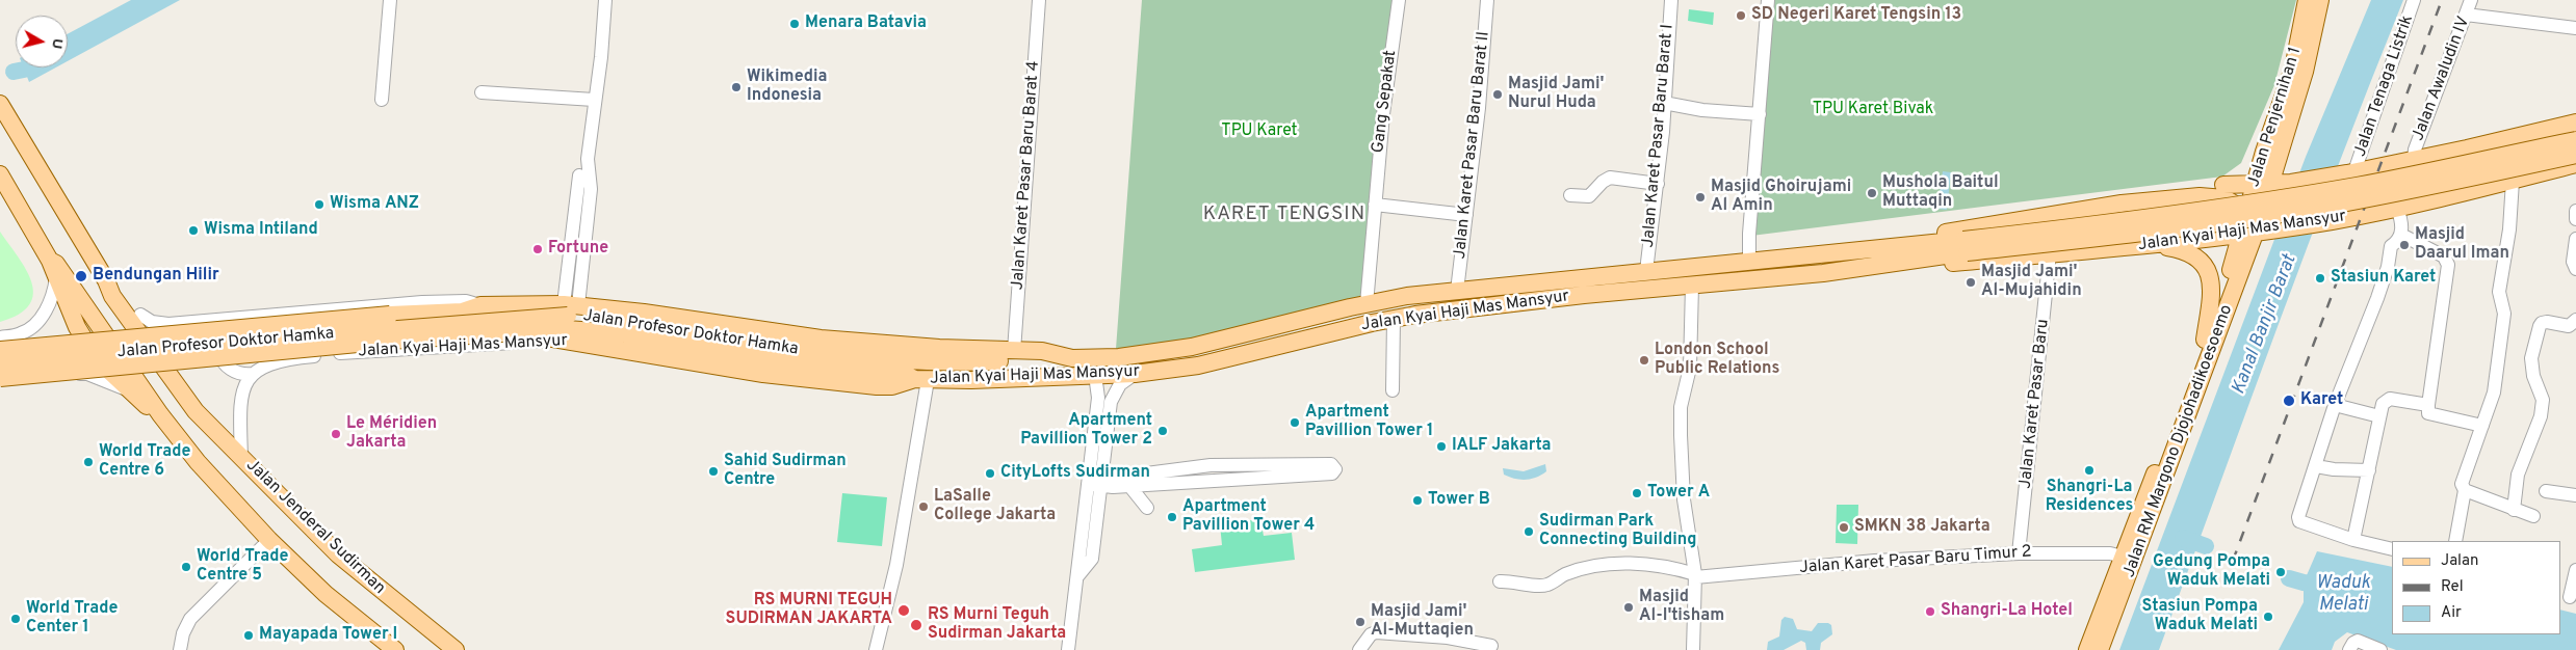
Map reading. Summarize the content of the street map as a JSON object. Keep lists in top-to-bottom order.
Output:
{
  "streets": {
    "main road": [
      "Jalan Penjernihan 1",
      "Jalan Kyai Haji Mas Mansyur",
      "Jalan Profesor Doktor Hamka",
      "Jalan RM Margono Djojohadikoesoemo",
      "Jalan Jenderal Sudirman"
    ],
    "street": [
      "Jalan Awaludin IV",
      "Jalan Tenaga Listrik",
      "Gang Sepakat",
      "Jalan Karet Pasar Baru Barat I",
      "Jalan Karet Pasar Baru Barat II",
      "Jalan Karet Pasar Baru Barat 4",
      "Jalan Karet Pasar Baru",
      "Jalan Karet Pasar Baru Timur 2"
    ]
  },
  "crossings": [
    ["Gang Sepakat", "Jalan Kyai Haji Mas Mansyur"],
    ["Jalan Penjernihan 1", "Jalan Kyai Haji Mas Mansyur"],
    ["Jalan Penjernihan 1", "Jalan RM Margono Djojohadikoesoemo"],
    ["Jalan Karet Pasar Baru Barat I", "Jalan Kyai Haji Mas Mansyur"],
    ["Jalan Karet Pasar Baru Barat II", "Jalan Kyai Haji Mas Mansyur"],
    ["Jalan Karet Pasar Baru Barat 4", "Jalan Kyai Haji Mas Mansyur"],
    ["Jalan Kyai Haji Mas Mansyur", "Jalan Profesor Doktor Hamka"],
    ["Jalan Kyai Haji Mas Mansyur", "Jalan Karet Pasar Baru"],
    ["Jalan Kyai Haji Mas Mansyur", "Jalan RM Margono Djojohadikoesoemo"],
    ["Jalan Kyai Haji Mas Mansyur", "Jalan Jenderal Sudirman"],
    ["Jalan Karet Pasar Baru", "Jalan Karet Pasar Baru Timur 2"],
    ["Jalan RM Margono Djojohadikoesoemo", "Jalan Karet Pasar Baru Timur 2"]
  ],
  "districts": ["KARET TENGSIN"],
  "water": ["Kanal Banjir Barat", "Waduk Melati"],
  "parks": ["TPU Karet Bivak", "TPU Karet"],
  "places": [
    "SD Negeri Karet Tengsin 13",
    "Menara Batavia",
    "Wikimedia Indonesia",
    "Masjid Jami' Nurul Huda",
    "Mushola Baitul Muttaqin",
    "Masjid Ghoirujami Al Amin",
    "Wisma ANZ",
    "Wisma Intiland",
    "Masjid Daarul Iman",
    "Fortune",
    "Bendungan Hilir",
    "Stasiun Karet",
    "Masjid Jami' Al-Mujahidin",
    "London School Public Relations",
    "Karet",
    "Apartment Pavillion Tower 1",
    "Apartment Pavillion Tower 2",
    "Le Méridien Jakarta",
    "IALF Jakarta",
    "World Trade Centre 6",
    "Shangri-La Residences",
    "Sahid Sudirman Centre",
    "CityLofts Sudirman",
    "Tower A",
    "Tower B",
    "LaSalle College Jakarta",
    "Apartment Pavillion Tower 4",
    "SMKN 38 Jakarta",
    "Sudirman Park Connecting Building",
    "World Trade Centre 5",
    "Gedung Pompa Waduk Melati",
    "Masjid Al-I'tisham",
    "RS MURNI TEGUH SUDIRMAN JAKARTA",
    "Shangri-La Hotel",
    "Stasiun Pompa Waduk Melati",
    "World Trade Center 1",
    "Masjid Jami' Al-Muttaqien",
    "RS Murni Teguh Sudirman Jakarta",
    "Mayapada Tower I"
  ],
  "legend": ["Jalan", "Rel", "Air"],
  "north": "right"
}
